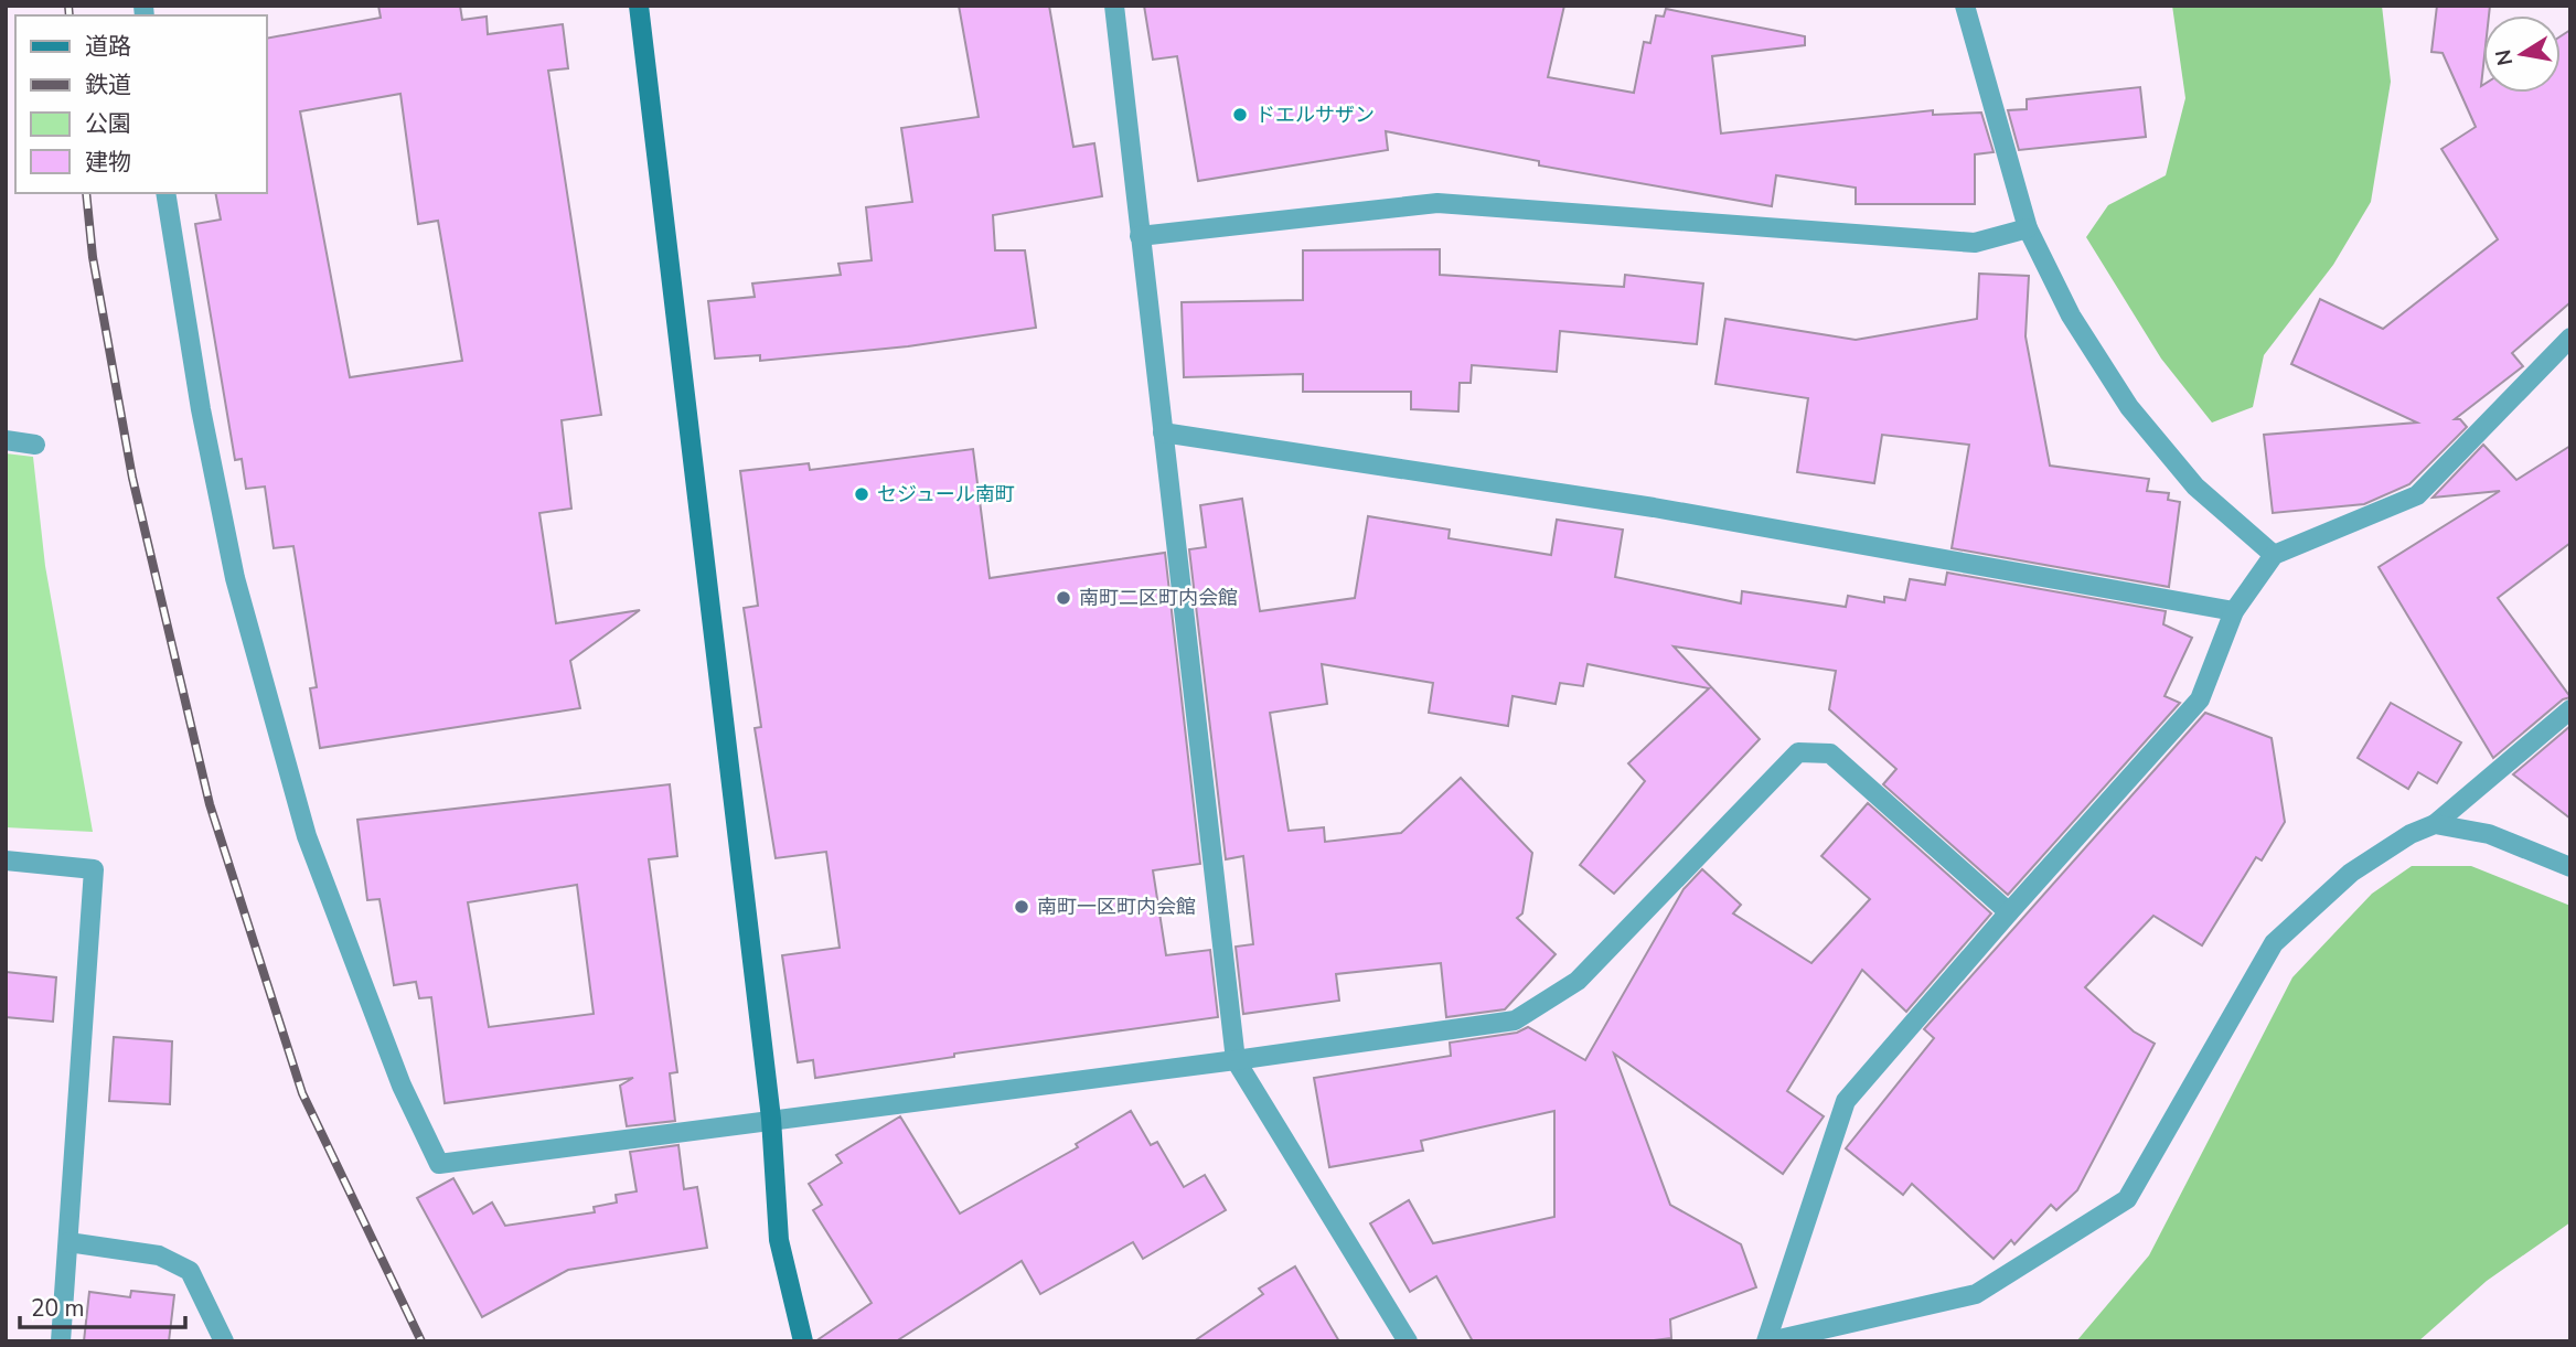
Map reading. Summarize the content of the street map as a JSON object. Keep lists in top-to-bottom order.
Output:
{
  "places": [
    "ドエルサザン",
    "セジュール南町",
    "南町二区町内会館",
    "南町一区町内会館"
  ],
  "legend": [
    "道路",
    "鉄道",
    "公園",
    "建物"
  ],
  "scale_bar": "20 m",
  "north": "left"
}
